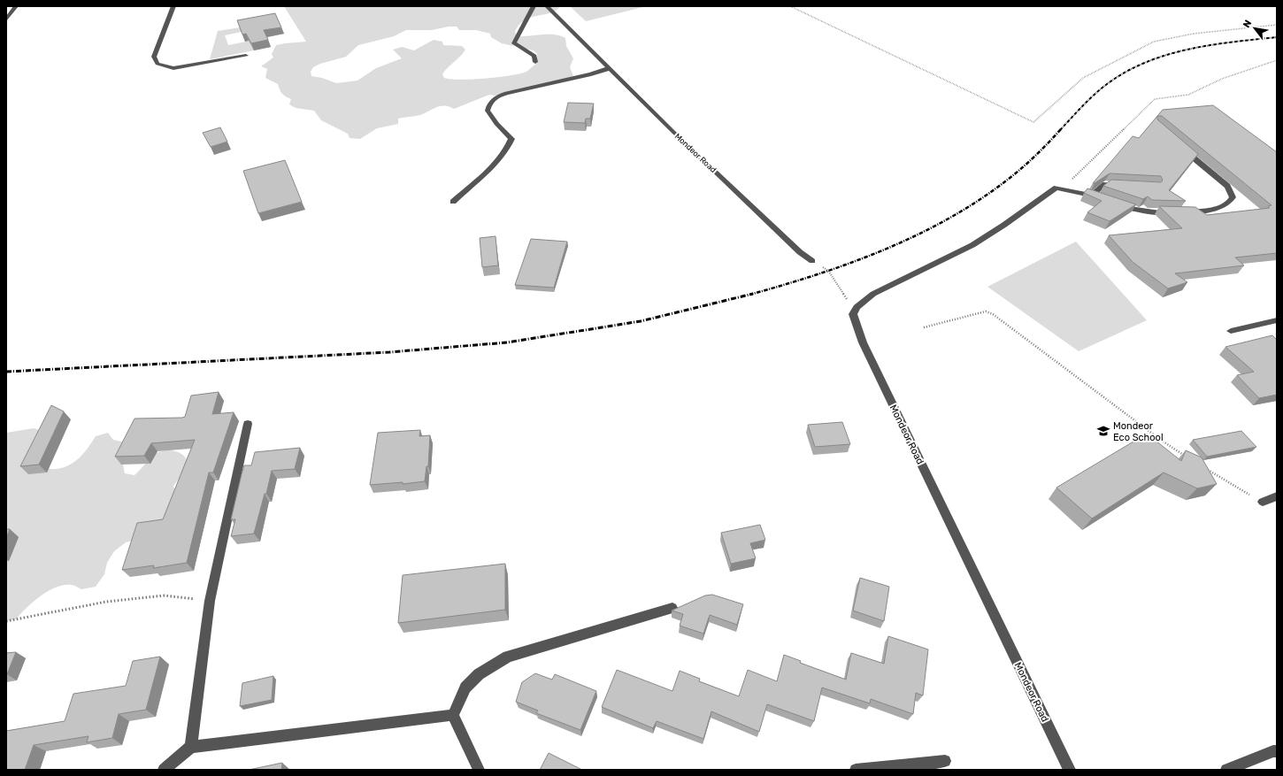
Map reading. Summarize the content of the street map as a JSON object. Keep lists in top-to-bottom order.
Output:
{
  "streets": {
    "street": ["Mondeor Road"]
  },
  "places": {
    "school or university": ["Mondeor Eco School"]
  },
  "north": "top left"
}
